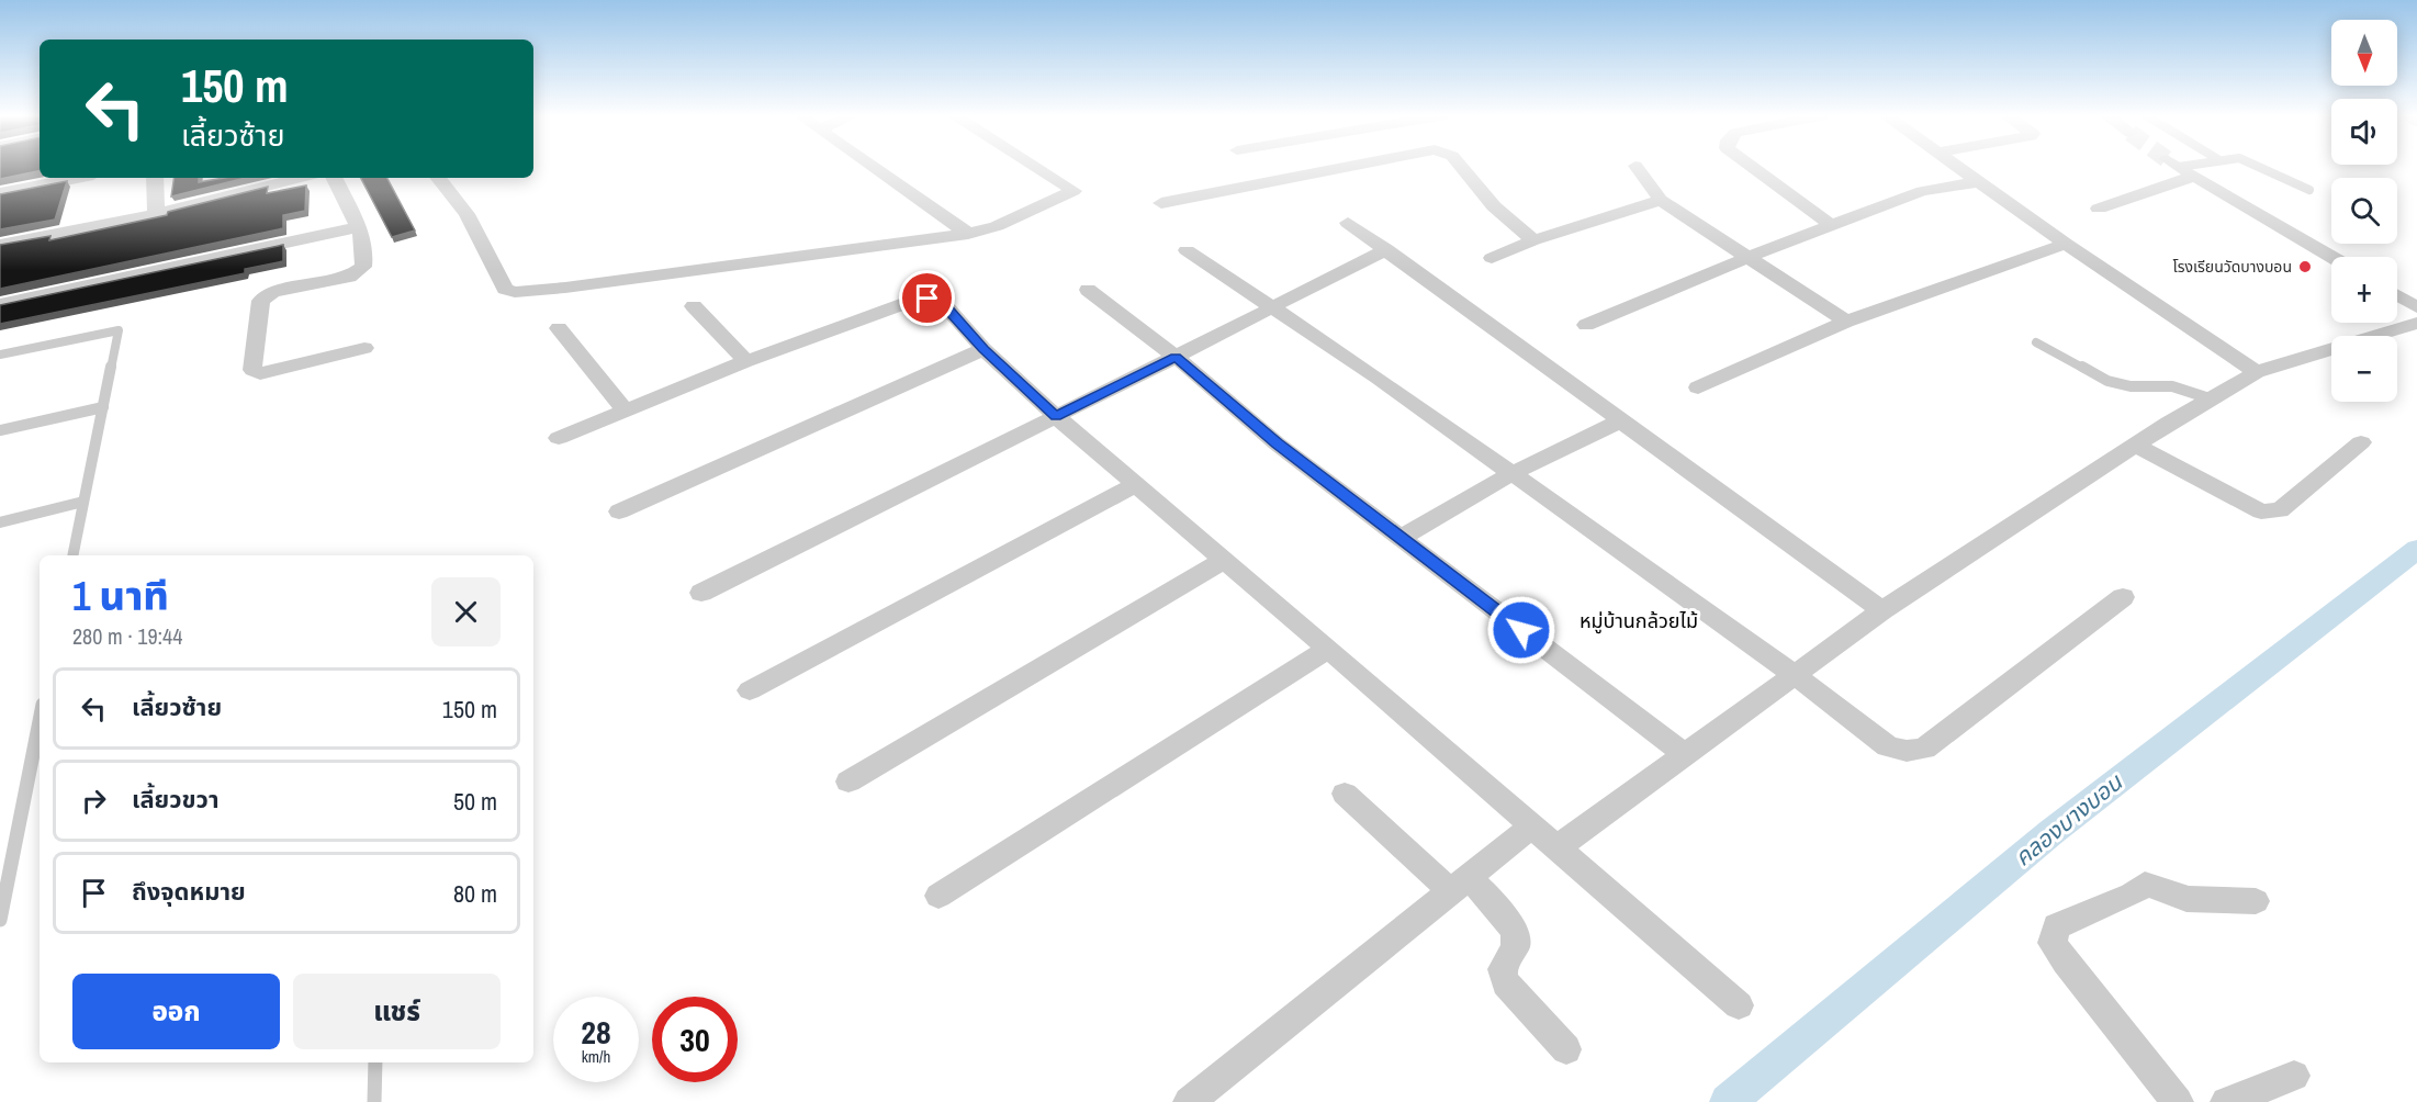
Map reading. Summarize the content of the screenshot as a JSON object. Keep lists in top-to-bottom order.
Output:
{
  "districts": ["หมู่บ้านกล้วยไม้"],
  "water": ["คลองบางบอน"],
  "places": ["โรงเรียนวัดบางบอน"],
  "north": "bottom",
  "page": {
    "map_buttons": ["+", "−"],
    "turn": ["150 m", "เลี้ยวซ้าย"],
    "heading": ["1 นาที", "280 m · 19:44"],
    "list": [
      {
        "name": "เลี้ยวซ้าย",
        "value": "150 m"
      },
      {
        "name": "เลี้ยวขวา",
        "value": "50 m"
      },
      {
        "name": "ถึงจุดหมาย",
        "value": "80 m"
      }
    ],
    "buttons": ["ออก", "แชร์"],
    "speed": "28 km/h",
    "limit": "30"
  }
}
